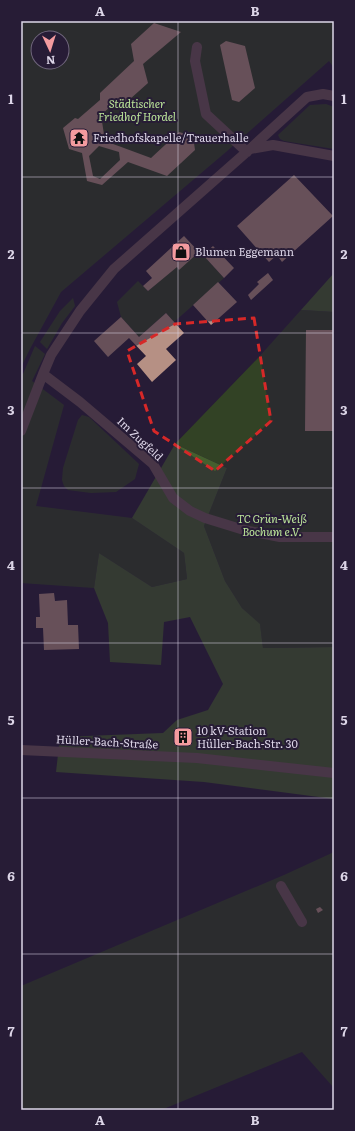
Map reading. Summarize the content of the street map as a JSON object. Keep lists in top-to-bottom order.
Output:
{
  "streets": {
    "street": ["Im Zugfeld", "Hüller-Bach-Straße"]
  },
  "parks": ["Städtischer Friedhof Hordel", "TC Grün-Weiß Bochum e.V."],
  "places": {
    "temple": ["Friedhofskapelle/Trauerhalle"],
    "shop": ["Blumen Eggemann"],
    "building": ["10 kV-Station Hüller-Bach-Str. 30"]
  },
  "north": "bottom",
  "grid": {
    "columns": ["A", "B"],
    "rows": [
      "1",
      "2",
      "3",
      "4",
      "5",
      "6",
      "7"
    ]
  }
}
